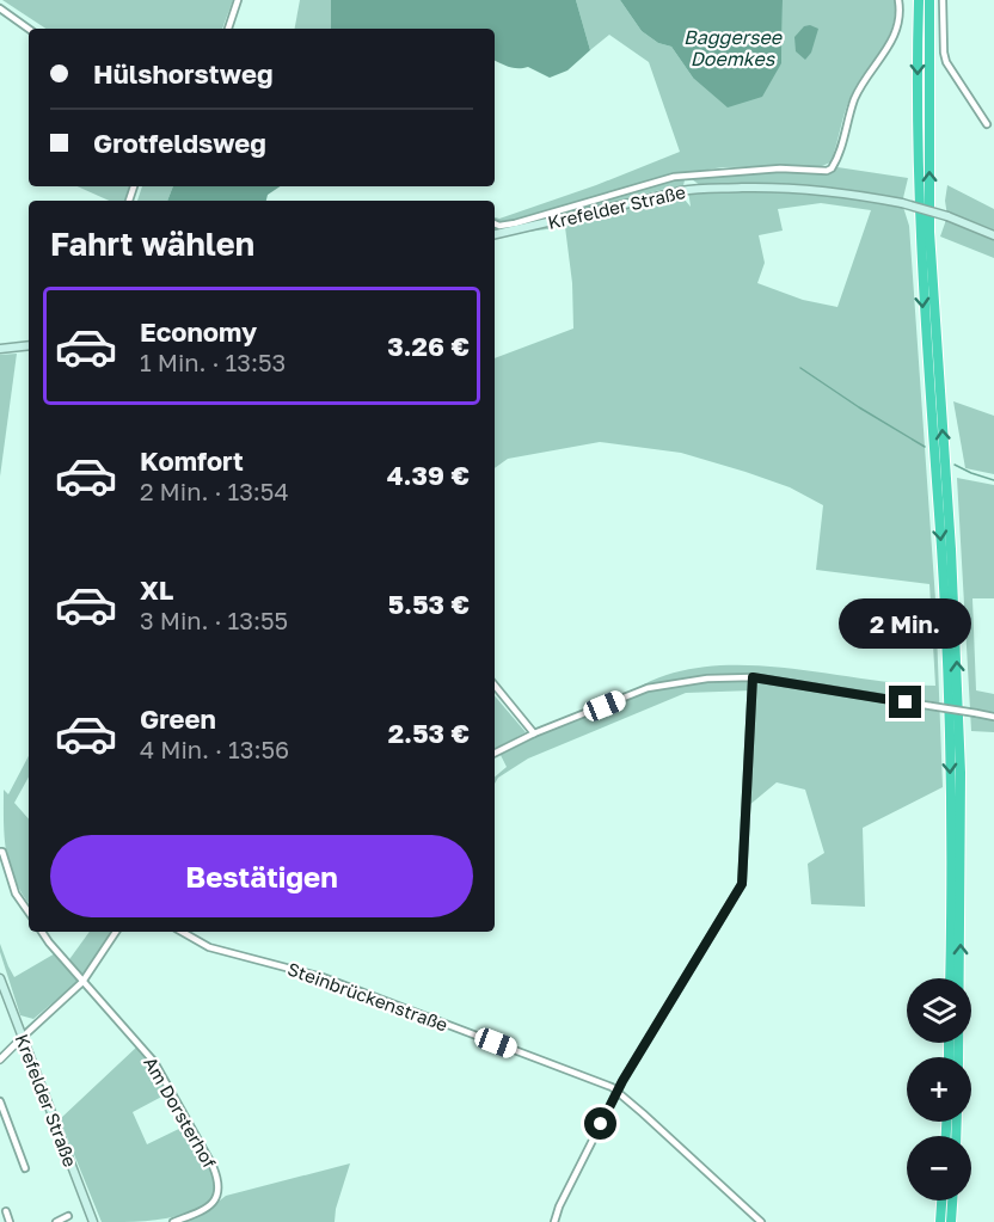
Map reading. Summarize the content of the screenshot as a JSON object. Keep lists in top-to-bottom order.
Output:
{
  "streets": {
    "main road": ["Krefelder Straße"],
    "street": ["Steinbrückenstraße", "Am Dorsterhof"]
  },
  "water": ["Baggersee Doemkes"],
  "page": {
    "banner": ["Hülshorstweg", "Grotfeldsweg"],
    "heading": "Fahrt wählen",
    "list": [
      {
        "name": "Economy",
        "note": "1 Min. · 13:53",
        "value": "3.26 €"
      },
      {
        "name": "Komfort",
        "note": "2 Min. · 13:54",
        "value": "4.39 €"
      },
      {
        "name": "XL",
        "note": "3 Min. · 13:55",
        "value": "5.53 €"
      },
      {
        "name": "Green",
        "note": "4 Min. · 13:56",
        "value": "2.53 €"
      }
    ],
    "bubble": "2 Min.",
    "buttons": "Bestätigen",
    "map_buttons": ["+", "−"]
  }
}
